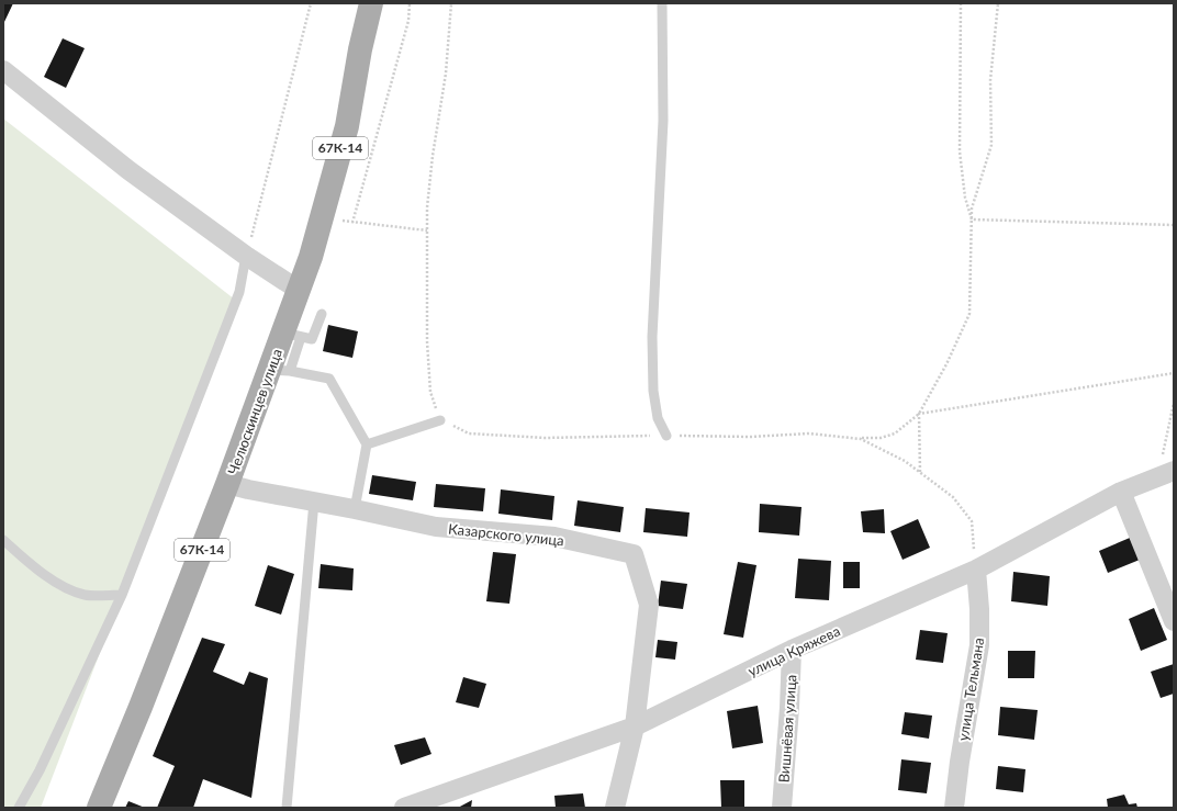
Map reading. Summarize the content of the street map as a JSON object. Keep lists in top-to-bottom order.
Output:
{
  "streets": {
    "main road": ["67К-14", "Челюскинцев улица"],
    "street": [
      "Казарского улица",
      "улица Кряжева",
      "улица Тельмана",
      "Вишнёвая улица"
    ]
  },
  "crossings": [
    ["Челюскинцев улица", "Казарского улица"],
    ["Казарского улица", "улица Кряжева"],
    ["улица Кряжева", "улица Тельмана"],
    ["улица Кряжева", "Вишнёвая улица"]
  ]
}
